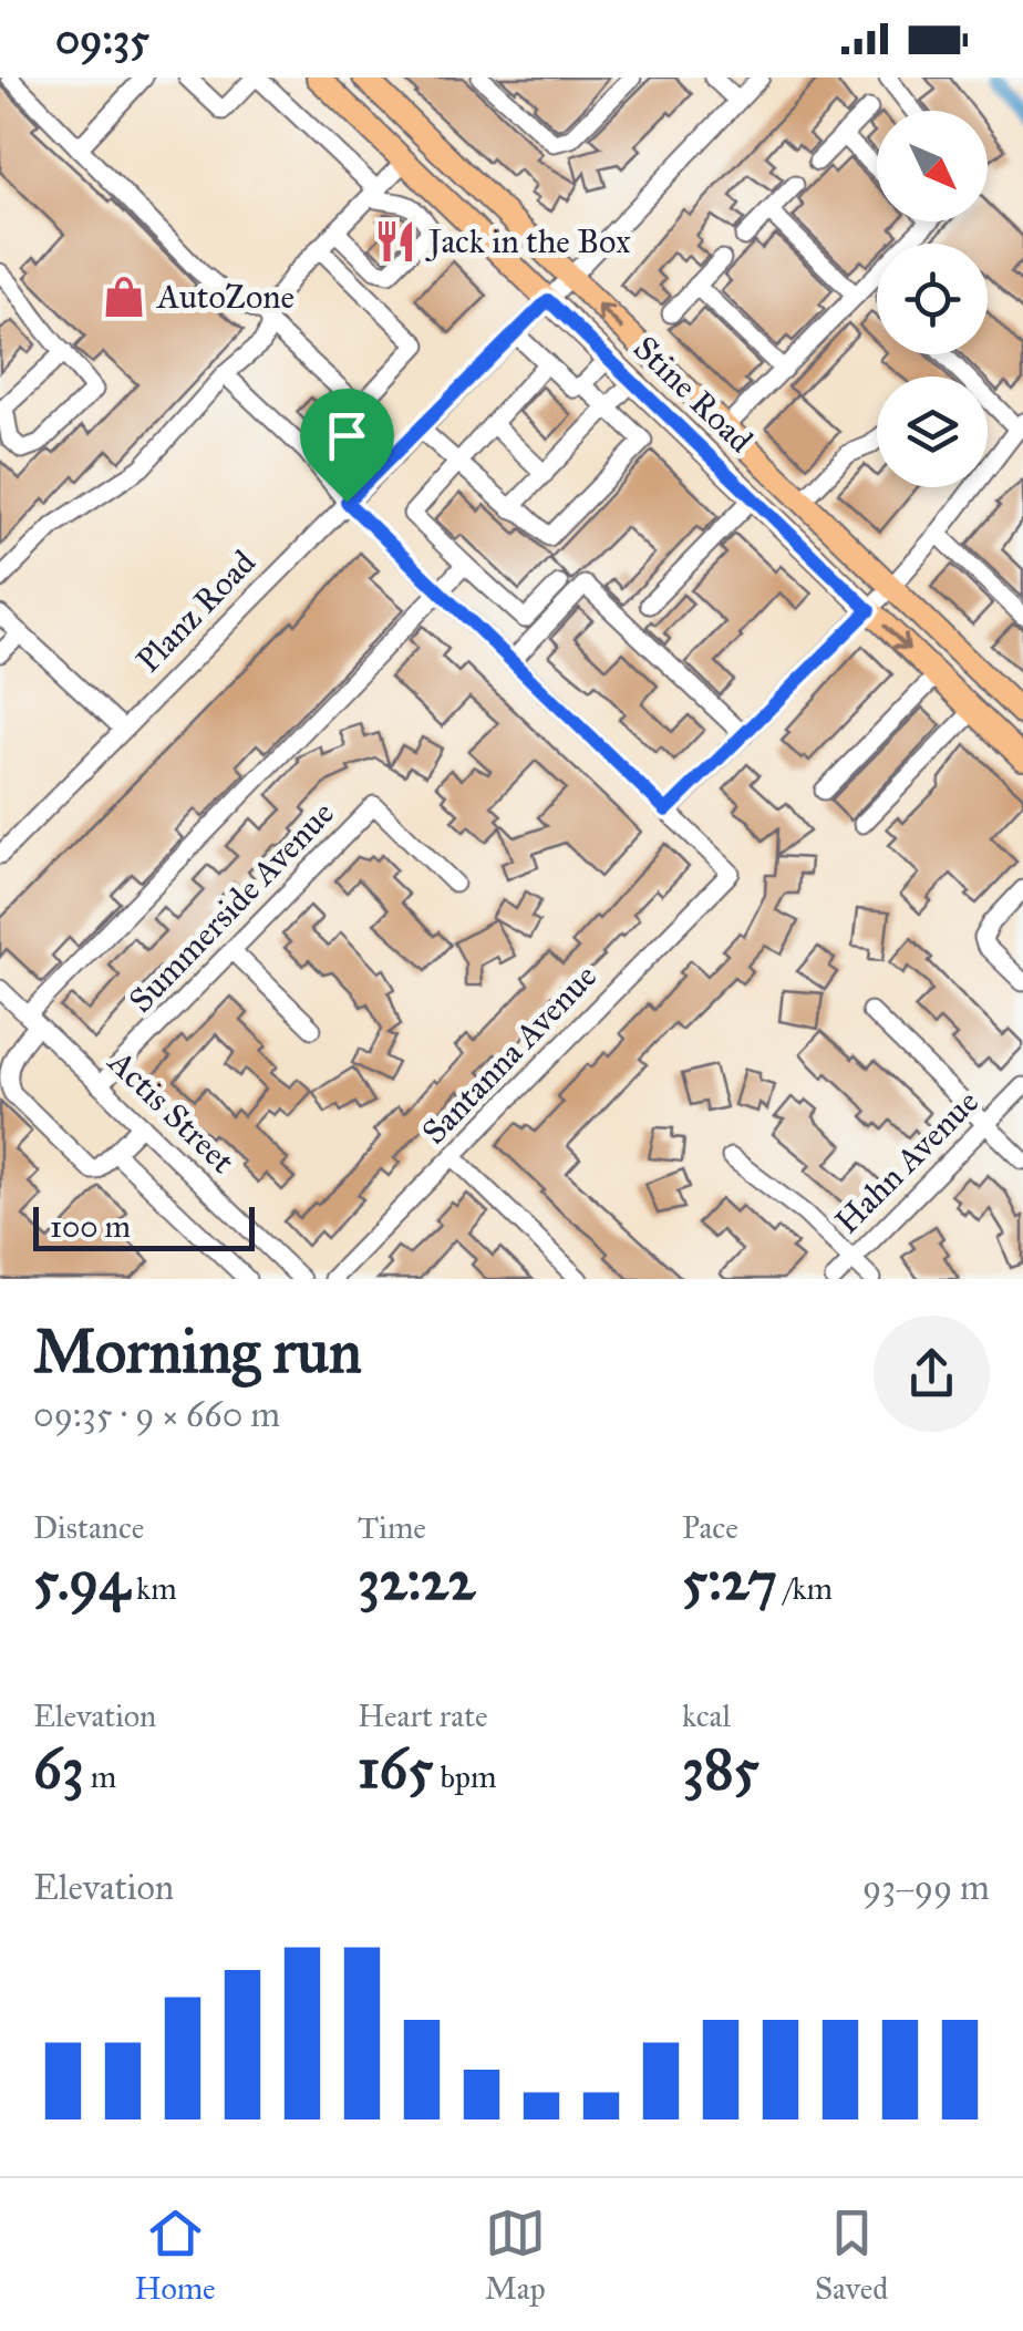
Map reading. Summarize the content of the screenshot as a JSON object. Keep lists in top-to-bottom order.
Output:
{
  "streets": {
    "main road": ["Stine Road"],
    "street": [
      "Planz Road",
      "Summerside Avenue",
      "Santanna Avenue",
      "Actis Street",
      "Hahn Avenue"
    ]
  },
  "crossings": [
    ["Stine Road", "Planz Road"],
    ["Summerside Avenue", "Actis Street"]
  ],
  "places": {
    "restaurant": ["Jack in the Box"],
    "shop": ["AutoZone"]
  },
  "scale_bar": "100 m",
  "north": "bottom right",
  "page": {
    "status": "09:35",
    "scale": "100 m",
    "heading": ["Morning run", "09:35 · 9 × 660 m"],
    "stats": [
      ["Distance", "5.94 km"],
      ["Time", "32:22"],
      ["Pace", "5:27 /km"],
      ["Elevation", "63 m"],
      ["Heart rate", "165 bpm"],
      ["kcal", "385"]
    ],
    "chart": ["Elevation", "93–99 m"],
    "tabs": ["Home", "Map", "Saved"]
  }
}
